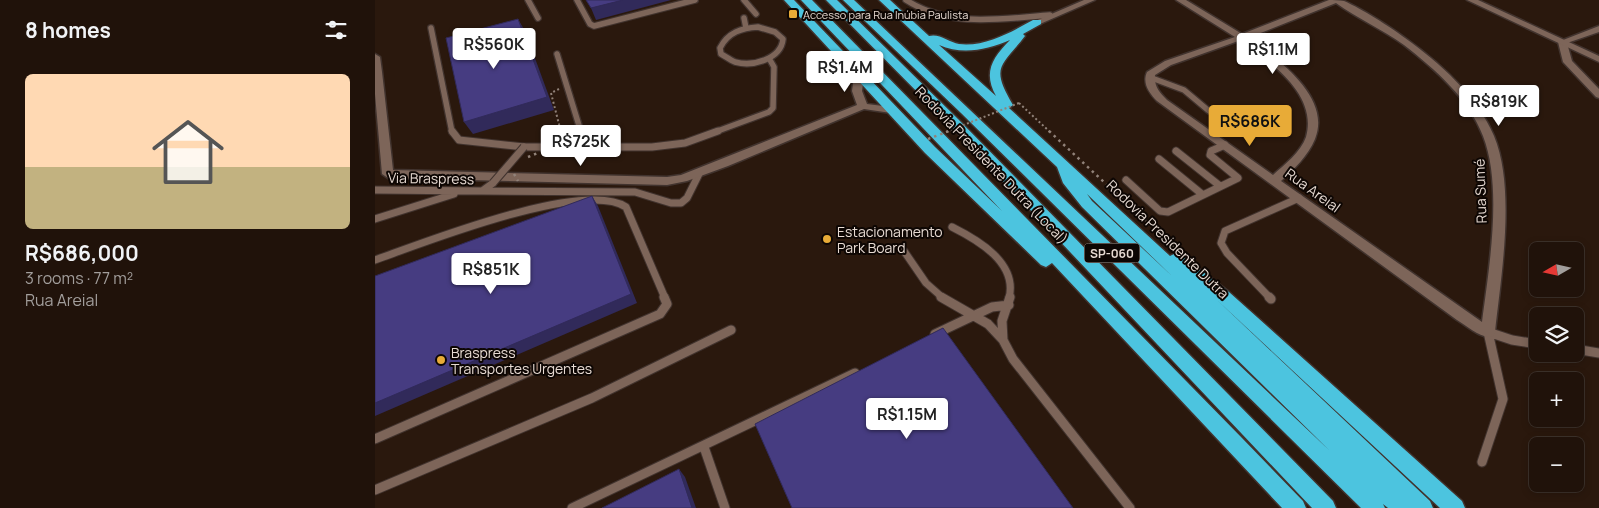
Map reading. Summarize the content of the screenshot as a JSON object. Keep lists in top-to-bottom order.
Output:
{
  "streets": {
    "highway": ["Rodovia Presidente Dutra (Local)", "Rodovia Presidente Dutra", "SP-060"],
    "street": ["Rua Areial", "Rua Sumé"],
    "lane": ["Via Braspress"]
  },
  "crossings": [
    ["Rua Areial", "Rua Sumé"]
  ],
  "places": {
    "transit": ["Accesso para Rua Inúbia Paulista"],
    "other": ["Estacionamento Park Board", "Braspress Transportes Urgentes"]
  },
  "north": "left",
  "page": {
    "heading": "8 homes",
    "price": [
      "R$560K",
      "R$1.1M",
      "R$1.4M",
      "R$819K",
      "R$686K",
      "R$725K",
      "R$851K",
      "R$1.15M"
    ],
    "list": [
      {
        "name": "R$686,000",
        "note": "3 rooms · 77 m² · Rua Areial"
      }
    ],
    "map_buttons": ["+", "−"]
  }
}
